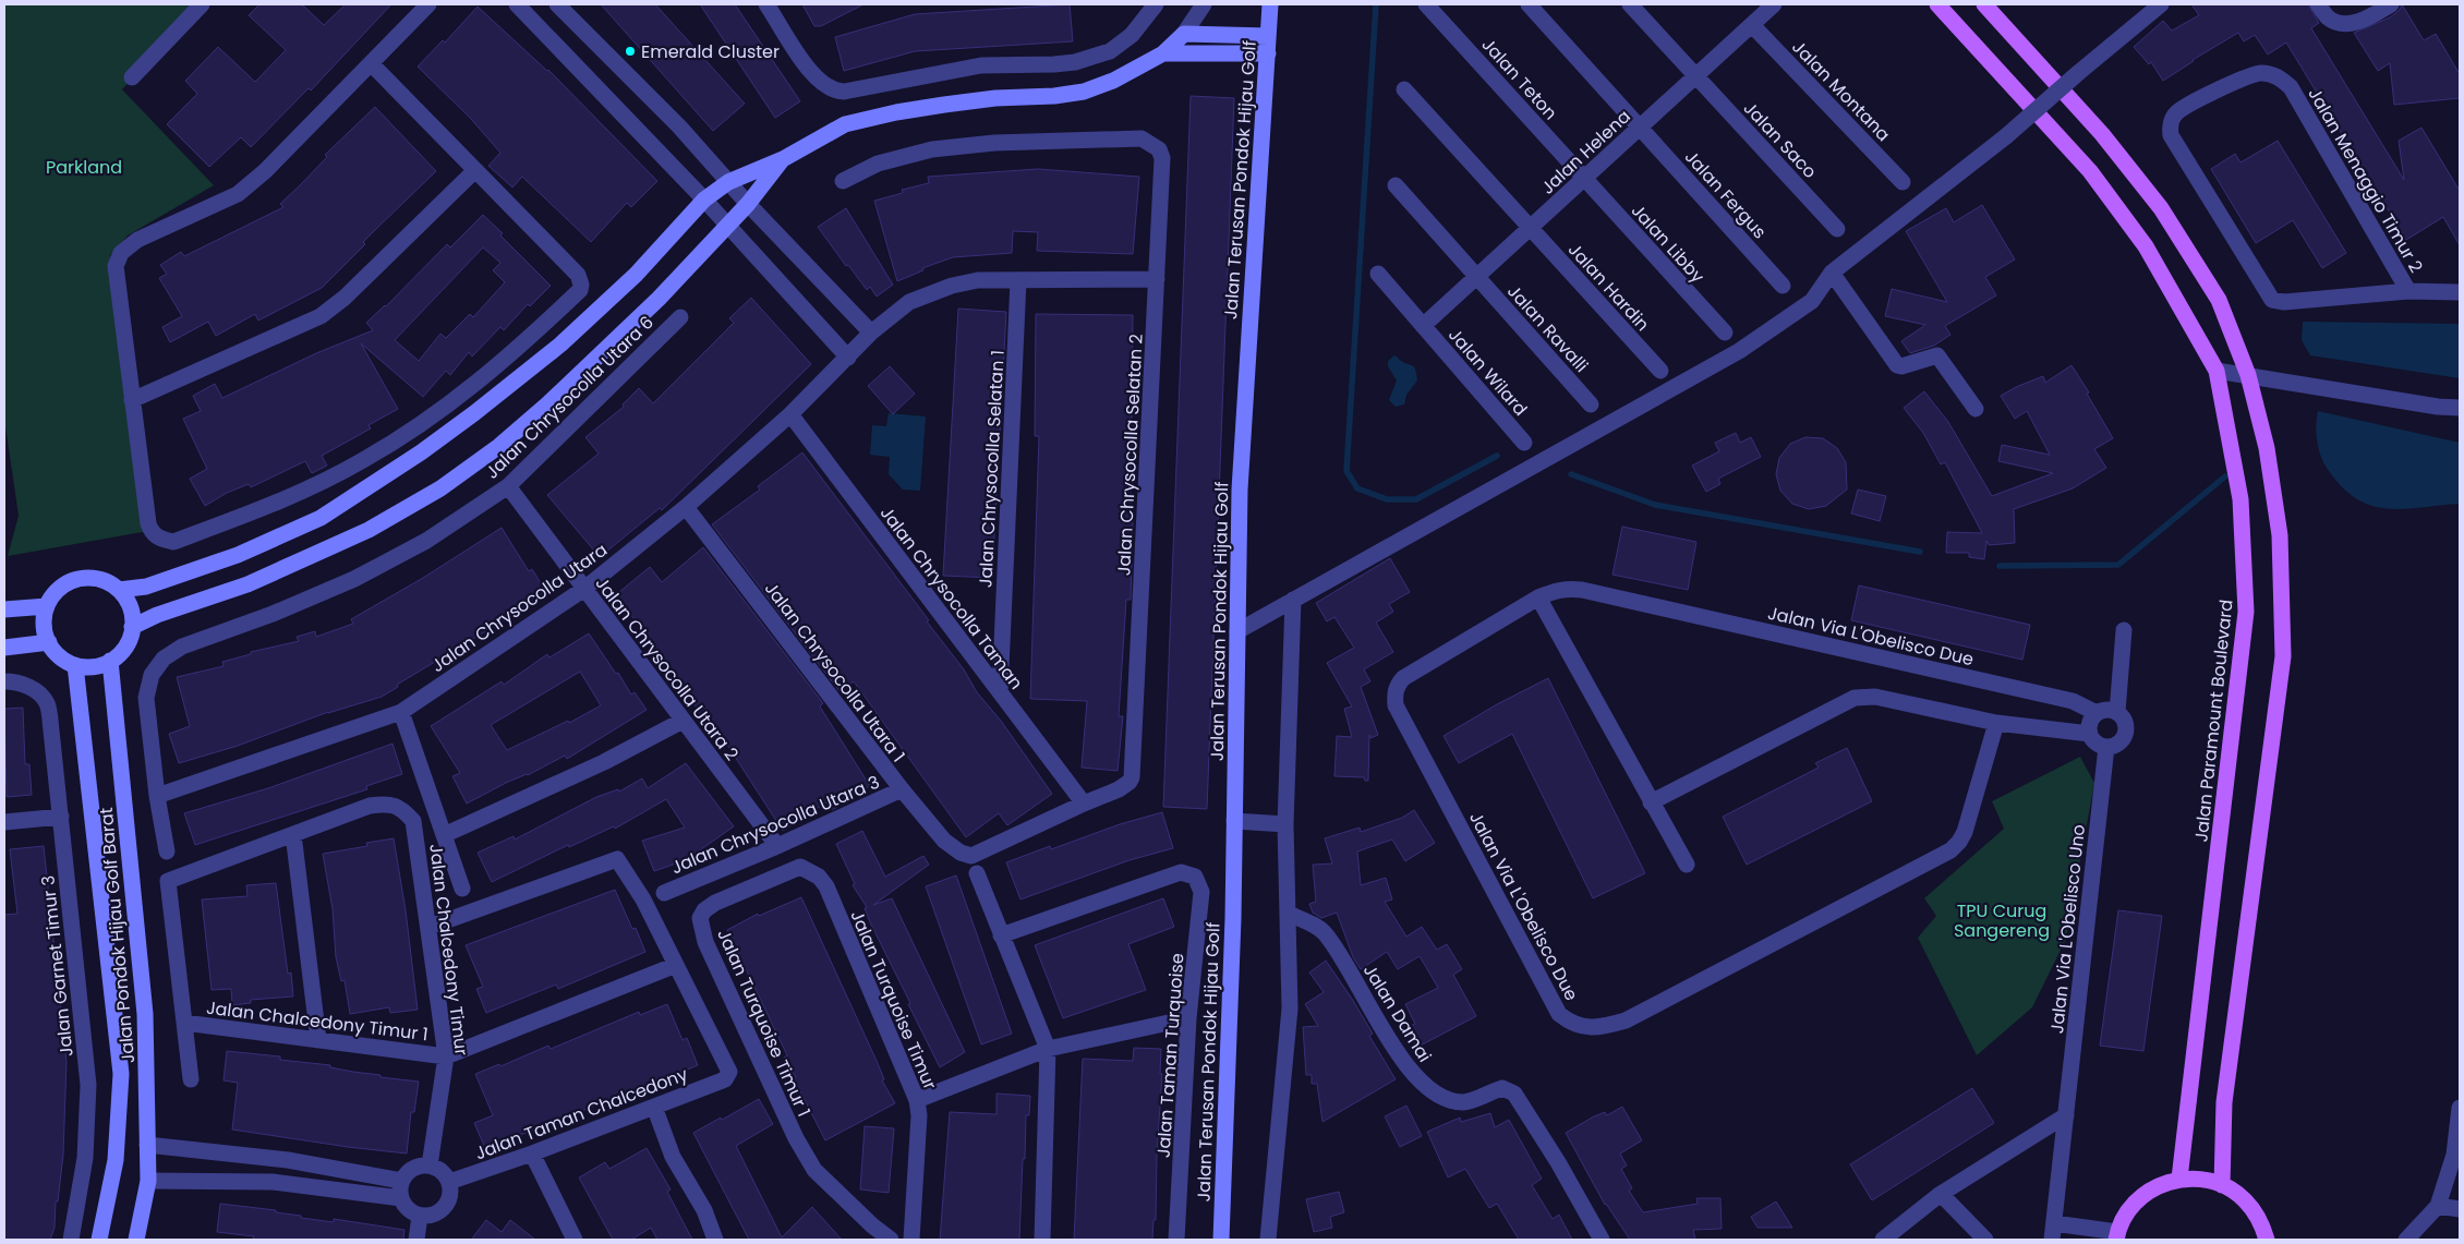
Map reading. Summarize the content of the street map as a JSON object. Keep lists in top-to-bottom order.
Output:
{
  "streets": {
    "main road": ["Jalan Paramount Boulevard"],
    "street": [
      "Jalan Teton",
      "Jalan Montana",
      "Jalan Saco",
      "Jalan Helena",
      "Jalan Terusan Pondok Hijau Golf",
      "Jalan Menaggio Timur 2",
      "Jalan Fergus",
      "Jalan Libby",
      "Jalan Hardin",
      "Jalan Ravalli",
      "Jalan Wilard",
      "Jalan Chrysocolla Utara 6",
      "Jalan Chrysocolla Selatan 2",
      "Jalan Chrysocolla Selatan 1",
      "Jalan Chrysocolla Taman",
      "Jalan Chrysocolla Utara",
      "Jalan Via L'Obelisco Due",
      "Jalan Chrysocolla Utara 2",
      "Jalan Chrysocolla Utara 1",
      "Jalan Chrysocolla Utara 3",
      "Jalan Via L'Obelisco Uno",
      "Jalan Pondok Hijau Golf Barat",
      "Jalan Chalcedony Timur",
      "Jalan Garnet Timur 3",
      "Jalan Turquoise Timur",
      "Jalan Damai",
      "Jalan Chalcedony Timur 1",
      "Jalan Turquoise Timur 1",
      "Jalan Taman Turquoise",
      "Jalan Taman Chalcedony"
    ]
  },
  "crossings": [
    ["Jalan Teton", "Jalan Helena"],
    ["Jalan Teton", "Jalan Libby"],
    ["Jalan Montana", "Jalan Helena"],
    ["Jalan Saco", "Jalan Helena"],
    ["Jalan Helena", "Jalan Fergus"],
    ["Jalan Helena", "Jalan Libby"],
    ["Jalan Helena", "Jalan Hardin"],
    ["Jalan Helena", "Jalan Ravalli"],
    ["Jalan Helena", "Jalan Wilard"],
    ["Jalan Chrysocolla Utara 6", "Jalan Chrysocolla Utara"],
    ["Jalan Chrysocolla Utara 6", "Jalan Chrysocolla Utara 2"],
    ["Jalan Chrysocolla Selatan 2", "Jalan Chrysocolla Taman"],
    ["Jalan Chrysocolla Selatan 2", "Jalan Chrysocolla Utara"],
    ["Jalan Chrysocolla Selatan 2", "Jalan Chrysocolla Utara 1"],
    ["Jalan Chrysocolla Selatan 1", "Jalan Chrysocolla Taman"],
    ["Jalan Chrysocolla Selatan 1", "Jalan Chrysocolla Utara"],
    ["Jalan Chrysocolla Taman", "Jalan Chrysocolla Utara"],
    ["Jalan Chrysocolla Taman", "Jalan Chrysocolla Utara 1"],
    ["Jalan Chrysocolla Utara", "Jalan Chrysocolla Utara 2"],
    ["Jalan Chrysocolla Utara", "Jalan Chrysocolla Utara 1"],
    ["Jalan Via L'Obelisco Due", "Jalan Via L'Obelisco Uno"],
    ["Jalan Chrysocolla Utara 2", "Jalan Chrysocolla Utara 3"],
    ["Jalan Chrysocolla Utara 1", "Jalan Chrysocolla Utara 3"],
    ["Jalan Chalcedony Timur", "Jalan Chalcedony Timur 1"],
    ["Jalan Chalcedony Timur", "Jalan Taman Chalcedony"],
    ["Jalan Turquoise Timur", "Jalan Turquoise Timur 1"]
  ],
  "parks": ["Parkland", "TPU Curug Sangereng"],
  "places": ["Emerald Cluster"]
}
